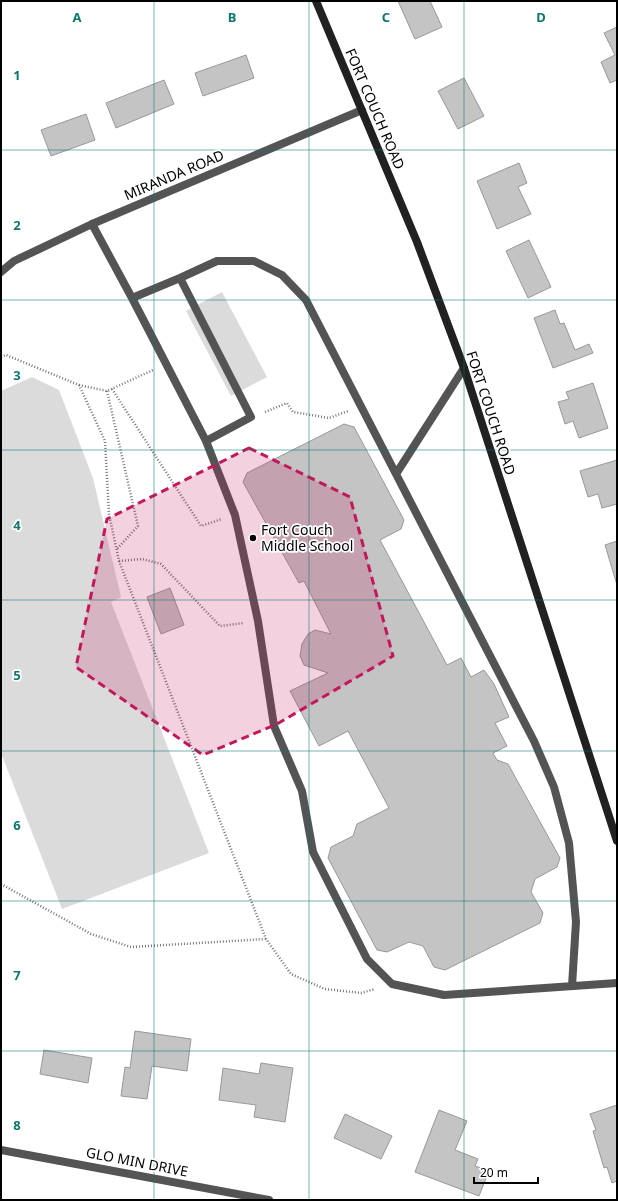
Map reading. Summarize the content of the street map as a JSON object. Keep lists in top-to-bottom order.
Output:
{
  "streets": {
    "street": ["FORT COUCH ROAD", "MIRANDA ROAD", "GLO MIN DRIVE"]
  },
  "crossings": [
    ["FORT COUCH ROAD", "MIRANDA ROAD"]
  ],
  "places": ["Fort Couch Middle School"],
  "scale_bar": "20 m",
  "grid": {
    "columns": [
      "A",
      "B",
      "C",
      "D"
    ],
    "rows": [
      "1",
      "2",
      "3",
      "4",
      "5",
      "6",
      "7",
      "8"
    ]
  }
}
